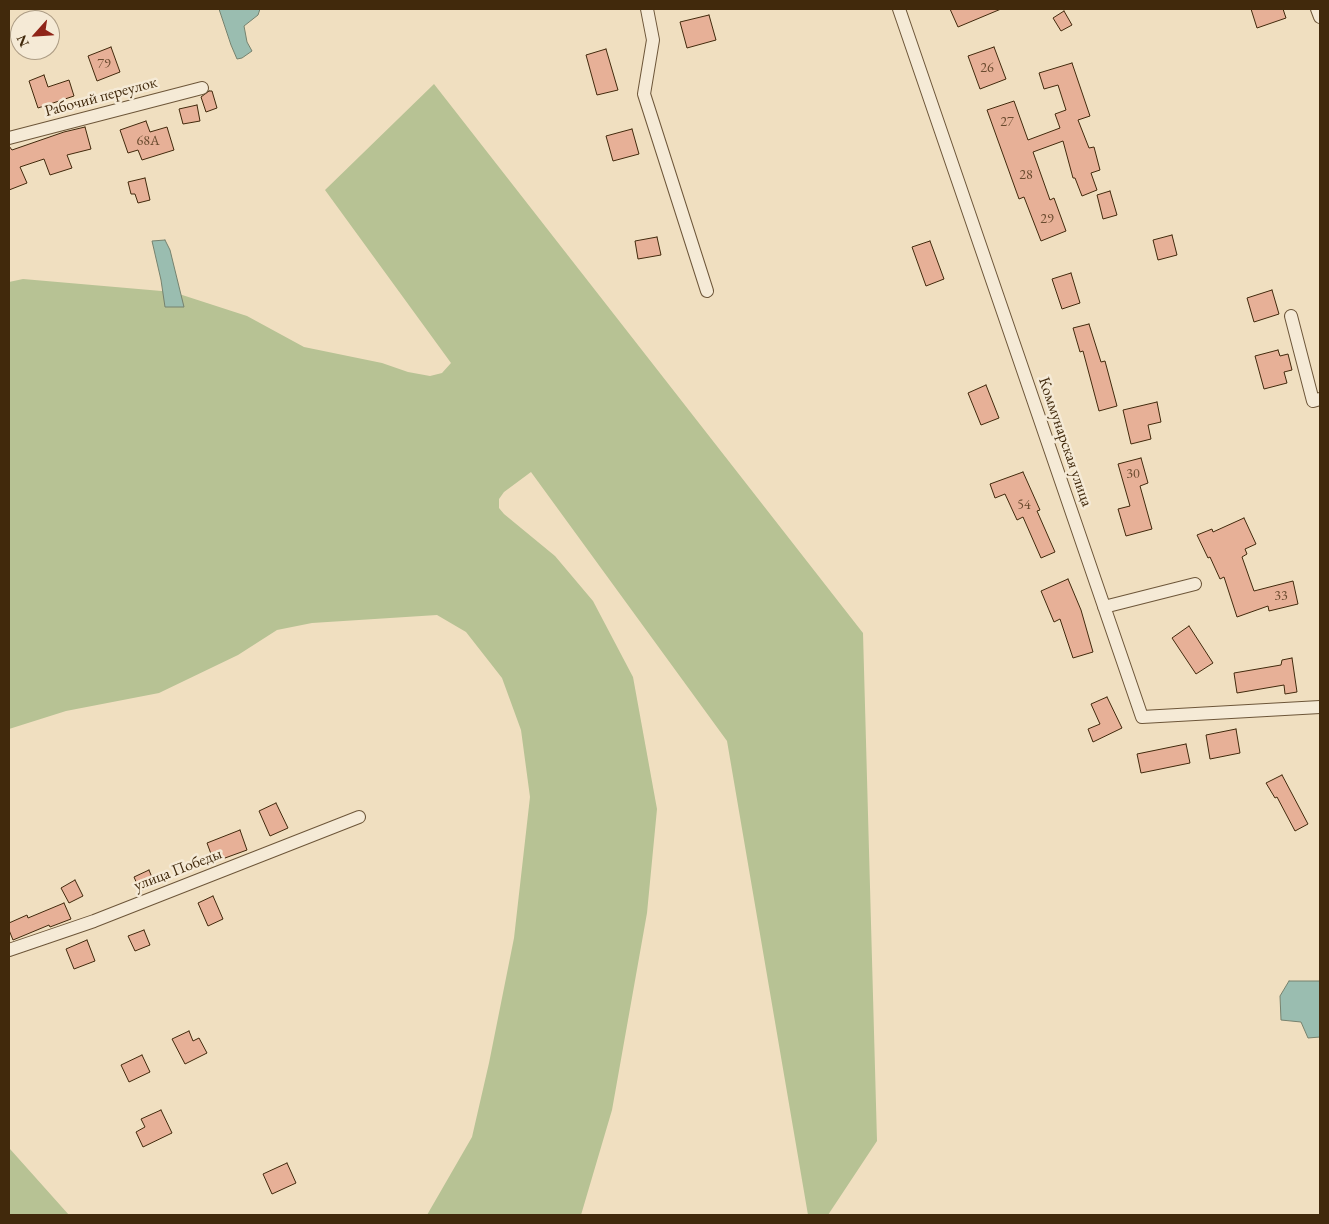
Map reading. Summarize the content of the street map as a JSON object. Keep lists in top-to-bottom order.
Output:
{
  "streets": {
    "street": ["Рабочий переулок", "Коммунарская улица", "улица Победы"]
  },
  "house_numbers": [
    "79",
    "26",
    "27",
    "68А",
    "28",
    "29",
    "30",
    "54",
    "33"
  ],
  "north": "bottom left"
}
